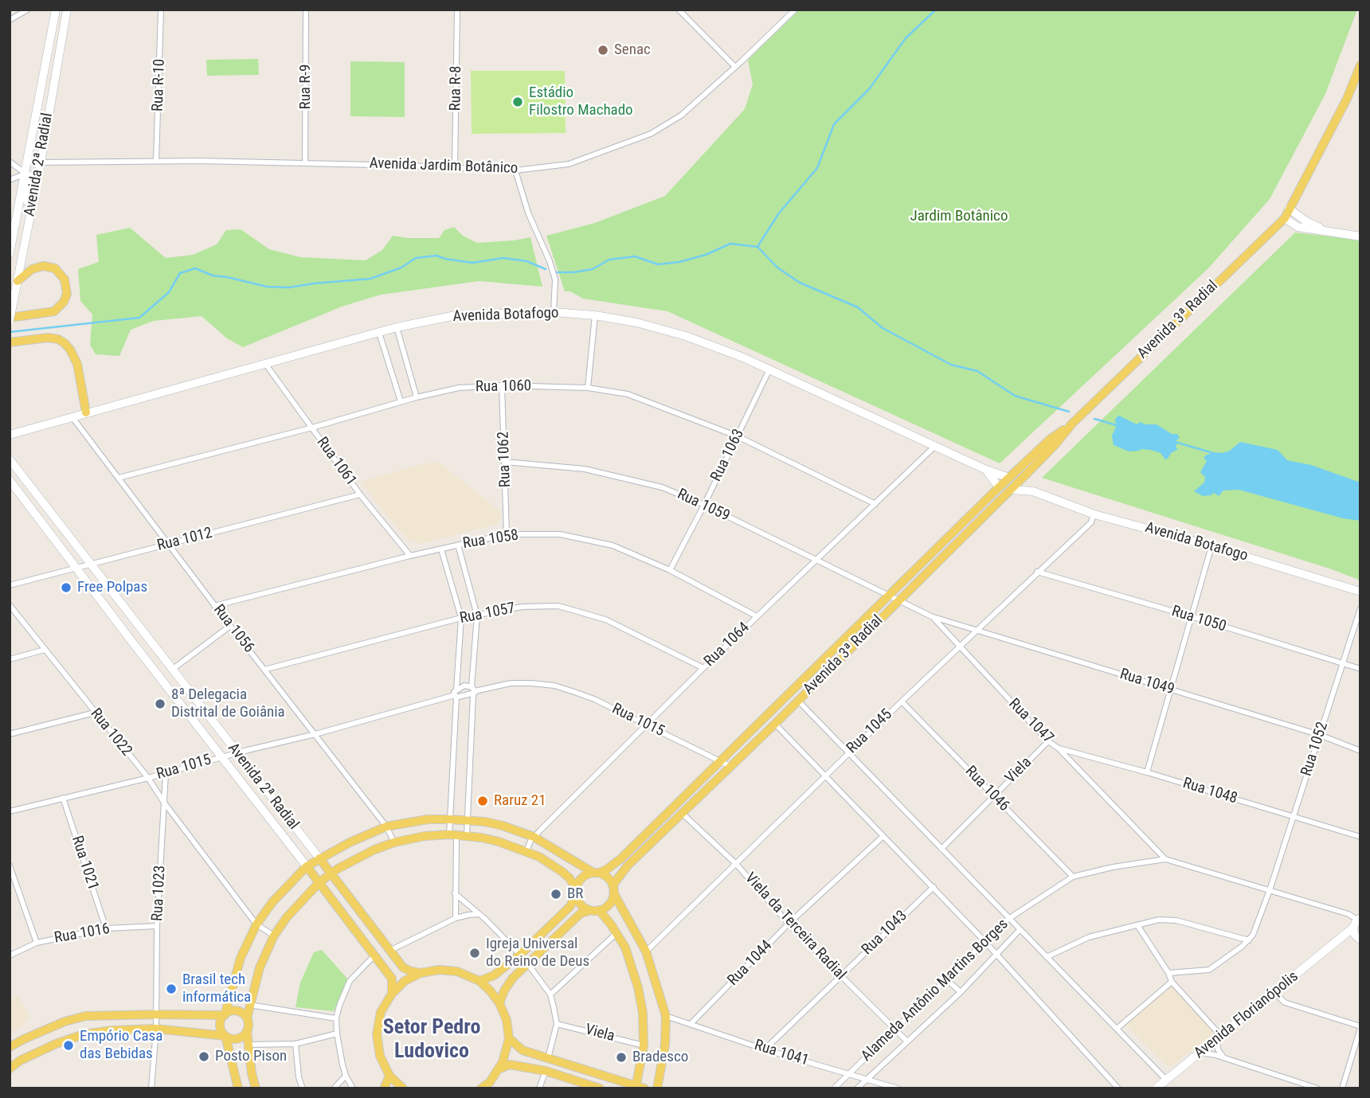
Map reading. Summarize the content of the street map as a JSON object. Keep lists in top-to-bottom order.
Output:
{
  "streets": {
    "main road": ["Avenida 2ª Radial", "Avenida 3ª Radial"],
    "street": [
      "Rua R-10",
      "Rua R-9",
      "Rua R-8",
      "Avenida Jardim Botânico",
      "Avenida Botafogo",
      "Rua 1060",
      "Rua 1063",
      "Rua 1062",
      "Rua 1061",
      "Rua 1059",
      "Rua 1012",
      "Rua 1058",
      "Rua 1057",
      "Rua 1050",
      "Rua 1056",
      "Rua 1064",
      "Rua 1049",
      "Rua 1015",
      "Rua 1047",
      "Rua 1045",
      "Rua 1022",
      "Rua 1052",
      "Viela",
      "Rua 1046",
      "Rua 1048",
      "Rua 1021",
      "Rua 1023",
      "Viela da Terceira Radial",
      "Rua 1043",
      "Rua 1016",
      "Rua 1044",
      "Alameda Antônio Martins Borges",
      "Avenida Florianópolis",
      "Rua 1041"
    ]
  },
  "crossings": [
    ["Rua R-10", "Avenida Jardim Botânico"],
    ["Rua R-9", "Avenida Jardim Botânico"],
    ["Rua R-8", "Avenida Jardim Botânico"],
    ["Avenida 2ª Radial", "Avenida Jardim Botânico"],
    ["Avenida 2ª Radial", "Rua 1012"],
    ["Avenida 2ª Radial", "Rua 1015"],
    ["Avenida Botafogo", "Avenida 3ª Radial"],
    ["Avenida Botafogo", "Rua 1063"],
    ["Avenida Botafogo", "Rua 1061"],
    ["Avenida Botafogo", "Rua 1056"],
    ["Avenida Botafogo", "Rua 1064"],
    ["Avenida Botafogo", "Rua 1045"],
    ["Avenida 3ª Radial", "Rua 1059"],
    ["Avenida 3ª Radial", "Rua 1015"],
    ["Avenida 3ª Radial", "Rua 1047"],
    ["Avenida 3ª Radial", "Viela da Terceira Radial"],
    ["Rua 1060", "Rua 1063"],
    ["Rua 1060", "Rua 1062"],
    ["Rua 1060", "Rua 1061"],
    ["Rua 1060", "Rua 1056"],
    ["Rua 1060", "Rua 1064"],
    ["Rua 1063", "Rua 1059"],
    ["Rua 1063", "Rua 1058"],
    ["Rua 1062", "Rua 1059"],
    ["Rua 1062", "Rua 1058"],
    ["Rua 1061", "Rua 1012"],
    ["Rua 1061", "Rua 1058"],
    ["Rua 1059", "Rua 1064"],
    ["Rua 1059", "Rua 1047"],
    ["Rua 1012", "Rua 1056"],
    ["Rua 1058", "Rua 1056"],
    ["Rua 1058", "Rua 1064"],
    ["Rua 1057", "Rua 1056"],
    ["Rua 1057", "Rua 1064"],
    ["Rua 1050", "Rua 1045"],
    ["Rua 1050", "Rua 1052"],
    ["Rua 1056", "Rua 1015"],
    ["Rua 1064", "Rua 1015"],
    ["Rua 1049", "Rua 1047"],
    ["Rua 1049", "Rua 1045"],
    ["Rua 1049", "Rua 1052"],
    ["Rua 1015", "Rua 1022"],
    ["Rua 1015", "Rua 1021"],
    ["Rua 1015", "Rua 1023"],
    ["Rua 1047", "Rua 1045"],
    ["Rua 1047", "Viela"],
    ["Rua 1047", "Rua 1048"],
    ["Rua 1047", "Alameda Antônio Martins Borges"],
    ["Rua 1045", "Rua 1046"],
    ["Rua 1045", "Viela da Terceira Radial"],
    ["Rua 1022", "Rua 1023"],
    ["Rua 1052", "Rua 1048"],
    ["Rua 1052", "Alameda Antônio Martins Borges"],
    ["Viela", "Rua 1046"],
    ["Rua 1046", "Alameda Antônio Martins Borges"],
    ["Rua 1021", "Rua 1016"],
    ["Rua 1023", "Rua 1016"],
    ["Viela da Terceira Radial", "Rua 1043"],
    ["Viela da Terceira Radial", "Rua 1044"],
    ["Viela da Terceira Radial", "Alameda Antônio Martins Borges"],
    ["Rua 1043", "Rua 1041"],
    ["Rua 1044", "Rua 1041"],
    ["Alameda Antônio Martins Borges", "Rua 1041"]
  ],
  "districts": ["Setor Pedro Ludovico"],
  "parks": ["Jardim Botânico"],
  "places": [
    "Senac",
    "Estádio Filostro Machado",
    "Free Polpas",
    "8ª Delegacia Distrital de Goiânia",
    "Raruz 21",
    "BR",
    "Igreja Universal do Reino de Deus",
    "Brasil tech informática",
    "Empório Casa das Bebidas",
    "Posto Pison",
    "Bradesco"
  ]
}
